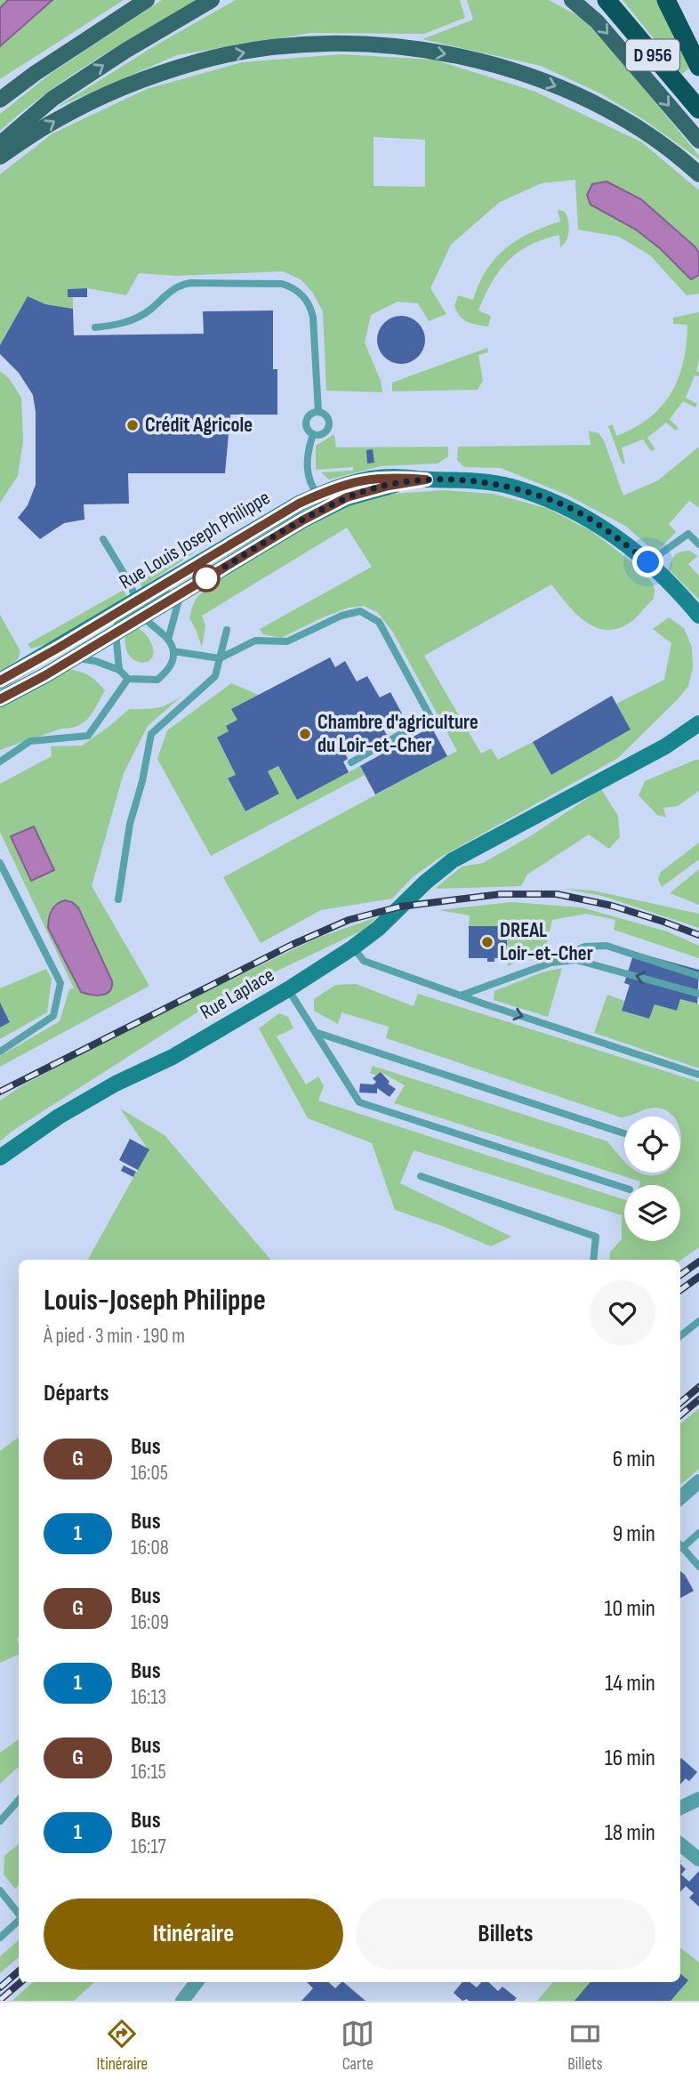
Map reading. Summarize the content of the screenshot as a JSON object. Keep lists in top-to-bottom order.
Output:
{
  "streets": {
    "highway": ["D 956"],
    "main road": ["Rue Louis Joseph Philippe", "Rue Laplace"]
  },
  "places": ["Crédit Agricole", "Chambre d'agriculture du Loir-et-Cher", "DREAL Loir-et-Cher"],
  "lines": ["bus line G"],
  "page": {
    "heading": [
      ["Louis-Joseph Philippe", "À pied · 3 min · 190 m"],
      "Départs"
    ],
    "list": [
      {
        "mark": "G",
        "name": "Bus",
        "note": "16:05",
        "value": "6 min"
      },
      {
        "mark": "1",
        "name": "Bus",
        "note": "16:08",
        "value": "9 min"
      },
      {
        "mark": "G",
        "name": "Bus",
        "note": "16:09",
        "value": "10 min"
      },
      {
        "mark": "1",
        "name": "Bus",
        "note": "16:13",
        "value": "14 min"
      },
      {
        "mark": "G",
        "name": "Bus",
        "note": "16:15",
        "value": "16 min"
      },
      {
        "mark": "1",
        "name": "Bus",
        "note": "16:17",
        "value": "18 min"
      }
    ],
    "buttons": ["Itinéraire", "Billets"],
    "tabs": ["Itinéraire", "Carte", "Billets"]
  }
}
